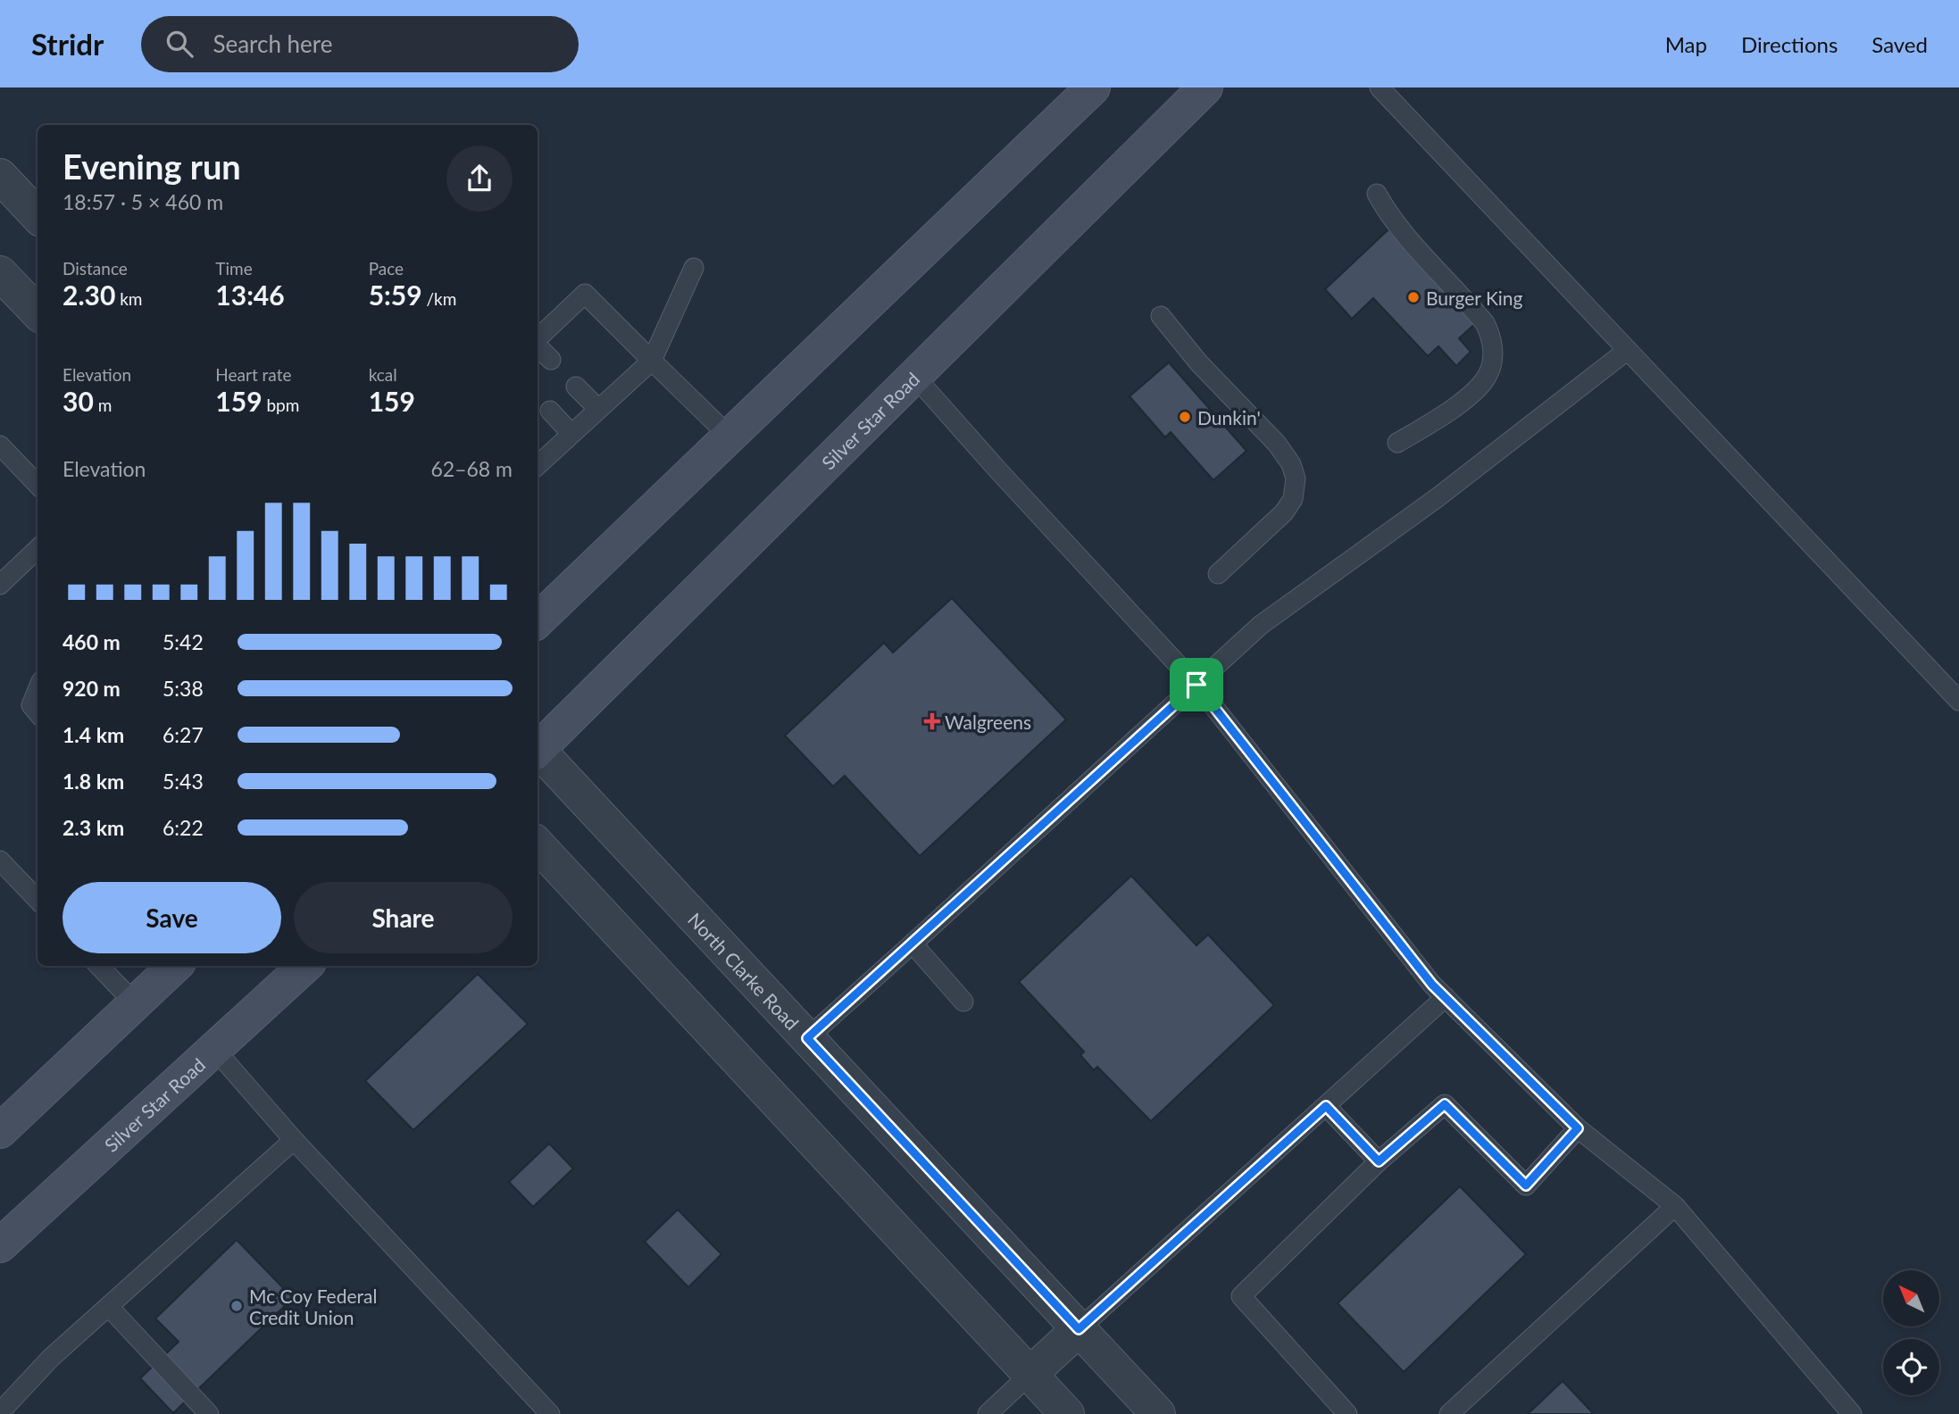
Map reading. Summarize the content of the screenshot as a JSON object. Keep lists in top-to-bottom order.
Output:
{
  "streets": {
    "main road": ["Silver Star Road"],
    "street": ["North Clarke Road"]
  },
  "places": {
    "other": ["Burger King", "Dunkin'", "Mc Coy Federal Credit Union"],
    "health": ["Walgreens"]
  },
  "north": "top left",
  "page": {
    "header": "Stridr",
    "search": "Search here",
    "nav": ["Map", "Directions", "Saved"],
    "heading": ["Evening run", "18:57 · 5 × 460 m"],
    "stats": [
      ["Distance", "2.30 km"],
      ["Time", "13:46"],
      ["Pace", "5:59 /km"],
      ["Elevation", "30 m"],
      ["Heart rate", "159 bpm"],
      ["kcal", "159"]
    ],
    "chart": ["Elevation", "62–68 m"],
    "list": [
      {
        "name": "460 m",
        "note": "5:42"
      },
      {
        "name": "920 m",
        "note": "5:38"
      },
      {
        "name": "1.4 km",
        "note": "6:27"
      },
      {
        "name": "1.8 km",
        "note": "5:43"
      },
      {
        "name": "2.3 km",
        "note": "6:22"
      }
    ],
    "buttons": ["Save", "Share"]
  }
}
